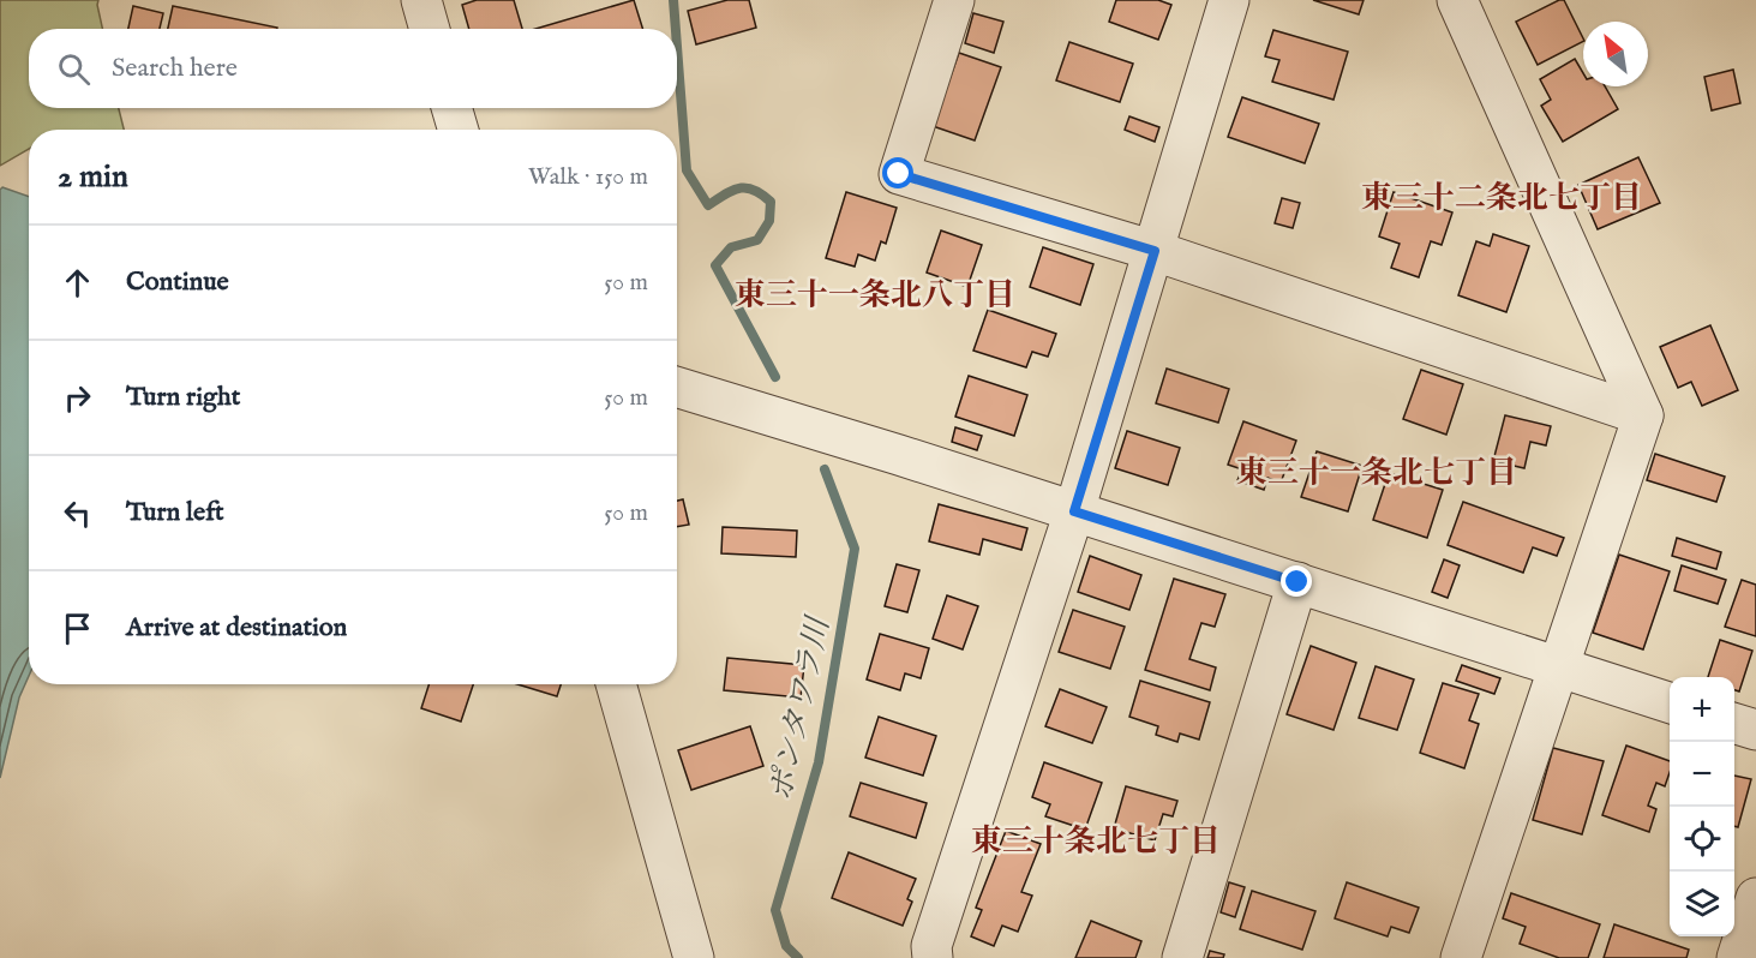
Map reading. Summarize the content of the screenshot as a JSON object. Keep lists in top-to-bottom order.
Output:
{
  "districts": [
    "東三十二条北七丁目",
    "東三十一条北八丁目",
    "東三十一条北七丁目",
    "東三十条北七丁目"
  ],
  "water": ["ポンタワラ川"],
  "north": "top left",
  "page": {
    "search": "Search here",
    "heading": ["2 min", "Walk · 150 m"],
    "list": [
      ["Continue", "50 m"],
      ["Turn right", "50 m"],
      ["Turn left", "50 m"],
      "Arrive at destination"
    ],
    "map_buttons": ["+", "−"]
  }
}
